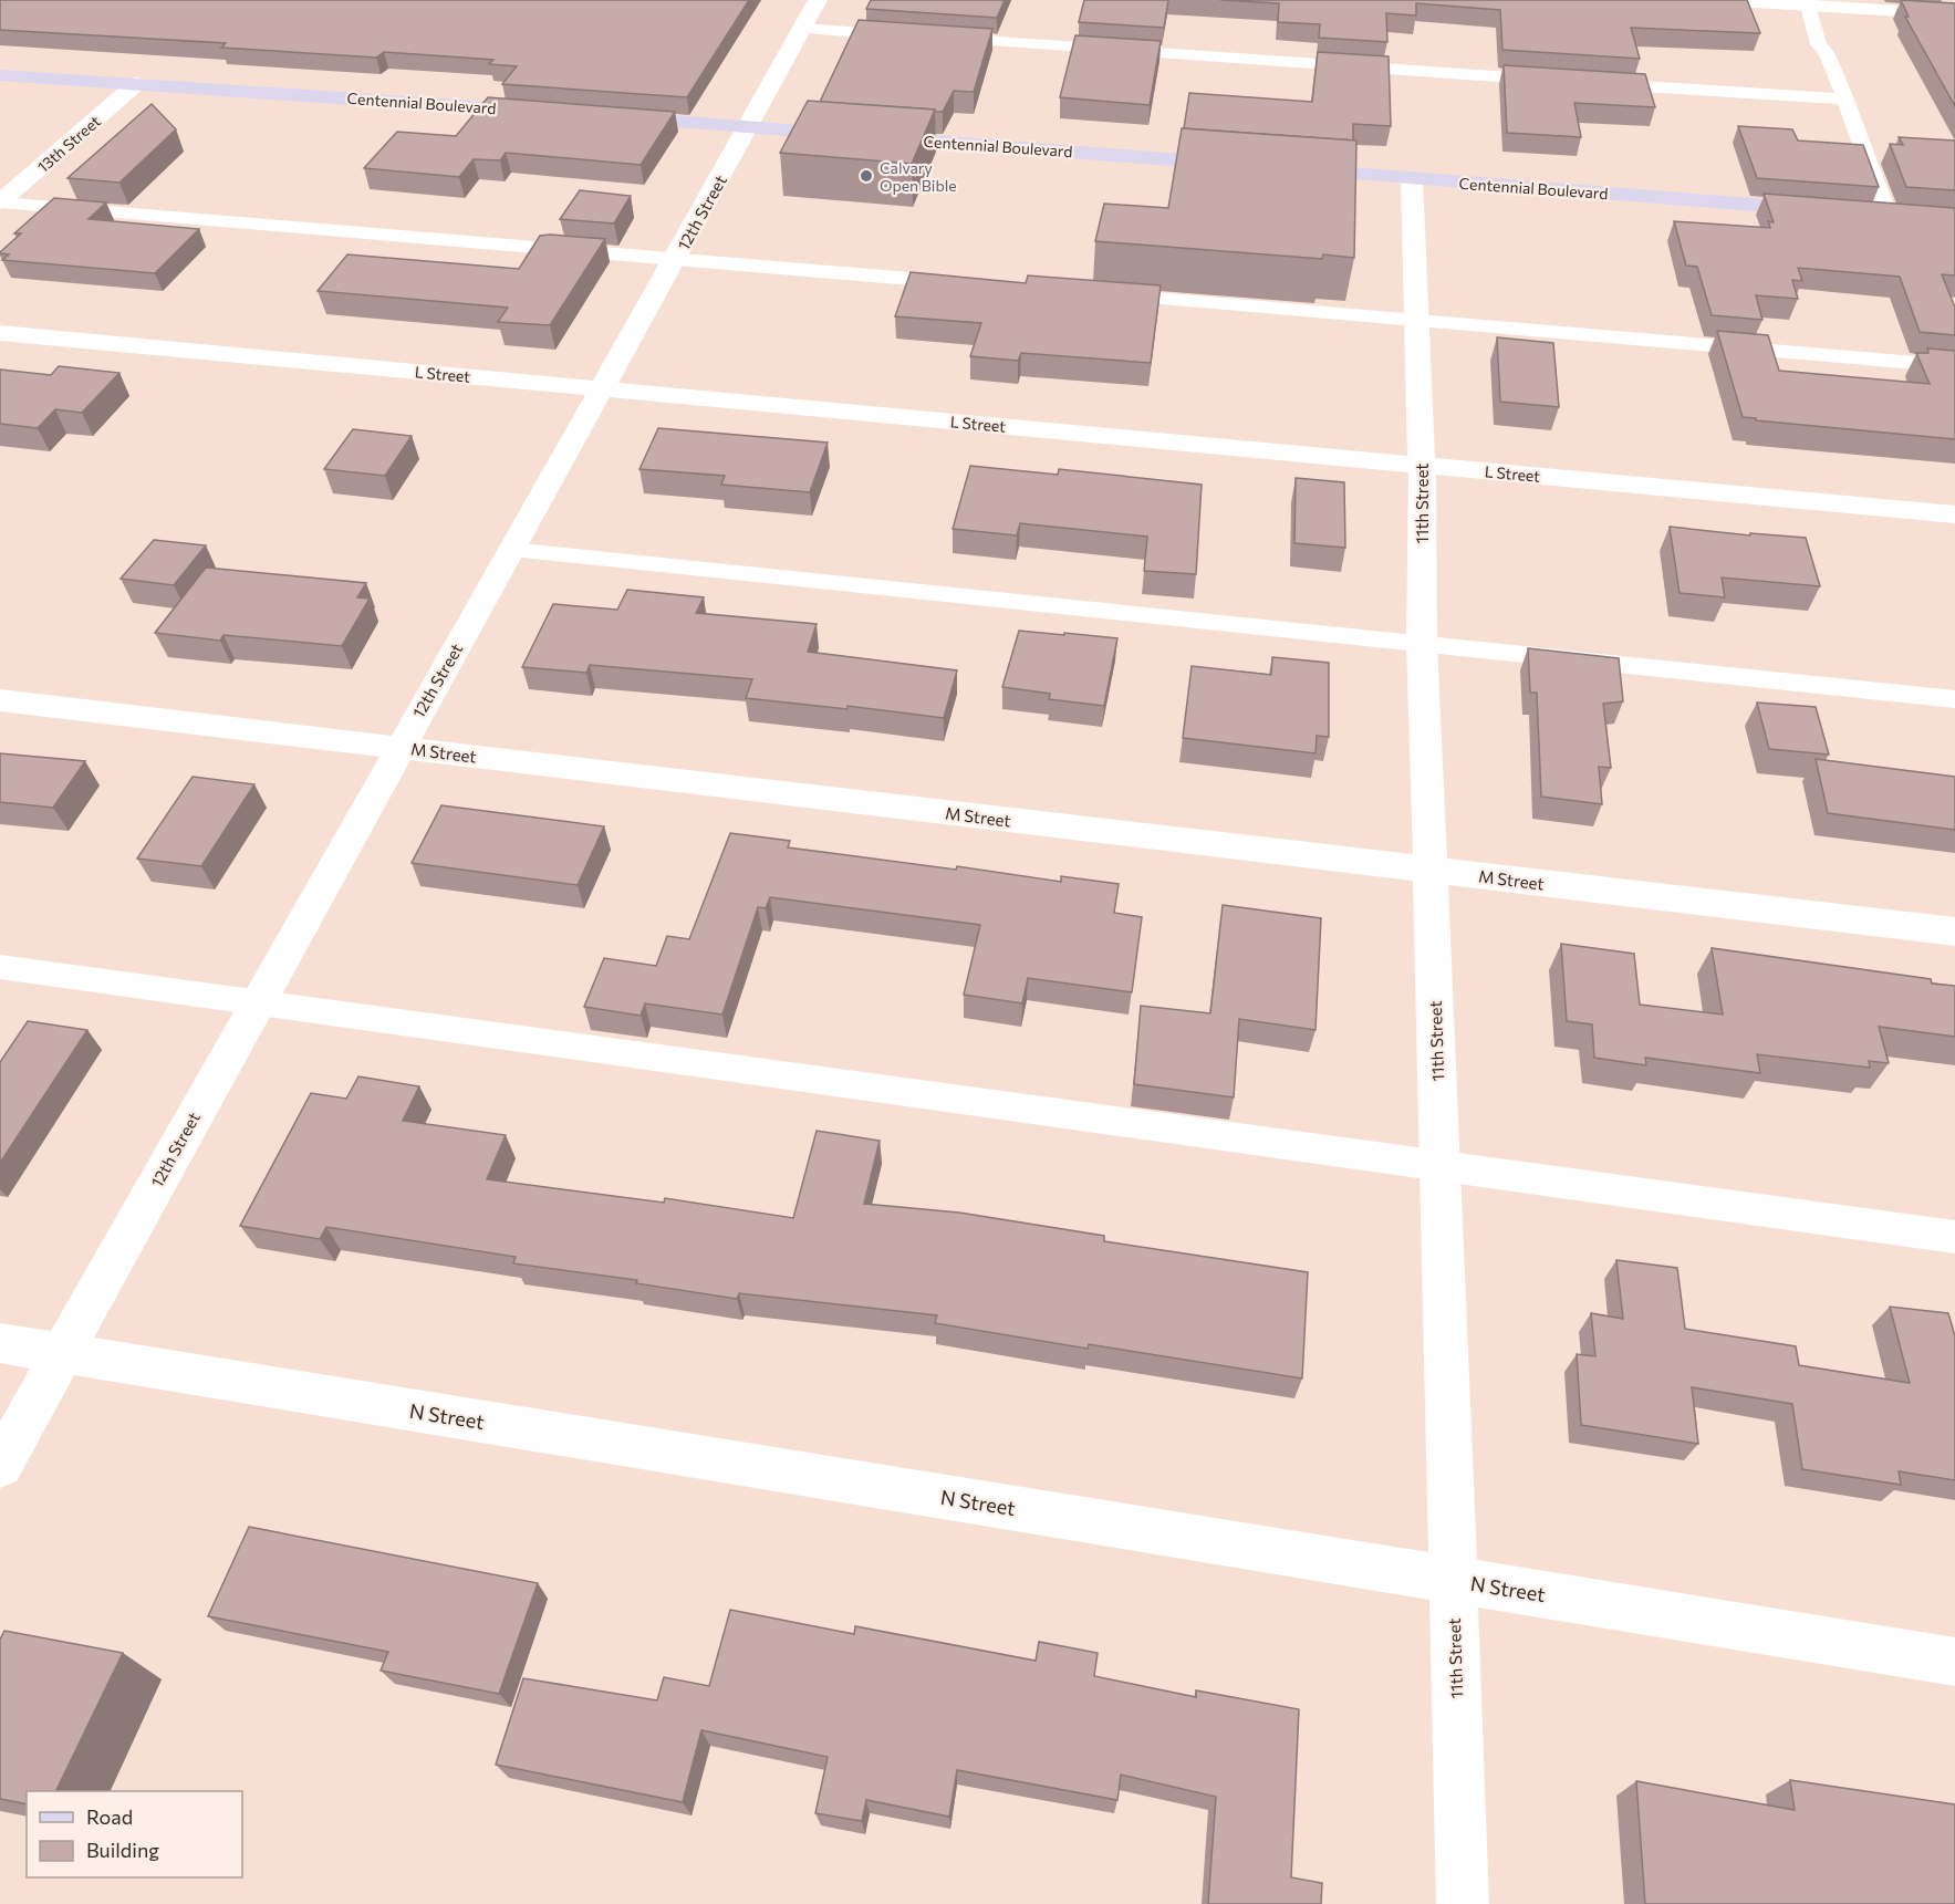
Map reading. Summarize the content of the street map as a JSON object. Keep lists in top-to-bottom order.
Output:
{
  "streets": {
    "main road": ["Centennial Boulevard"],
    "street": [
      "13th Street",
      "12th Street",
      "L Street",
      "11th Street",
      "M Street",
      "N Street"
    ]
  },
  "crossings": [
    ["Centennial Boulevard", "13th Street"],
    ["Centennial Boulevard", "12th Street"],
    ["Centennial Boulevard", "11th Street"],
    ["12th Street", "L Street"],
    ["12th Street", "M Street"],
    ["12th Street", "N Street"],
    ["L Street", "11th Street"],
    ["11th Street", "M Street"],
    ["11th Street", "N Street"]
  ],
  "places": ["Calvary Open Bible"],
  "legend": ["Road", "Building"]
}
